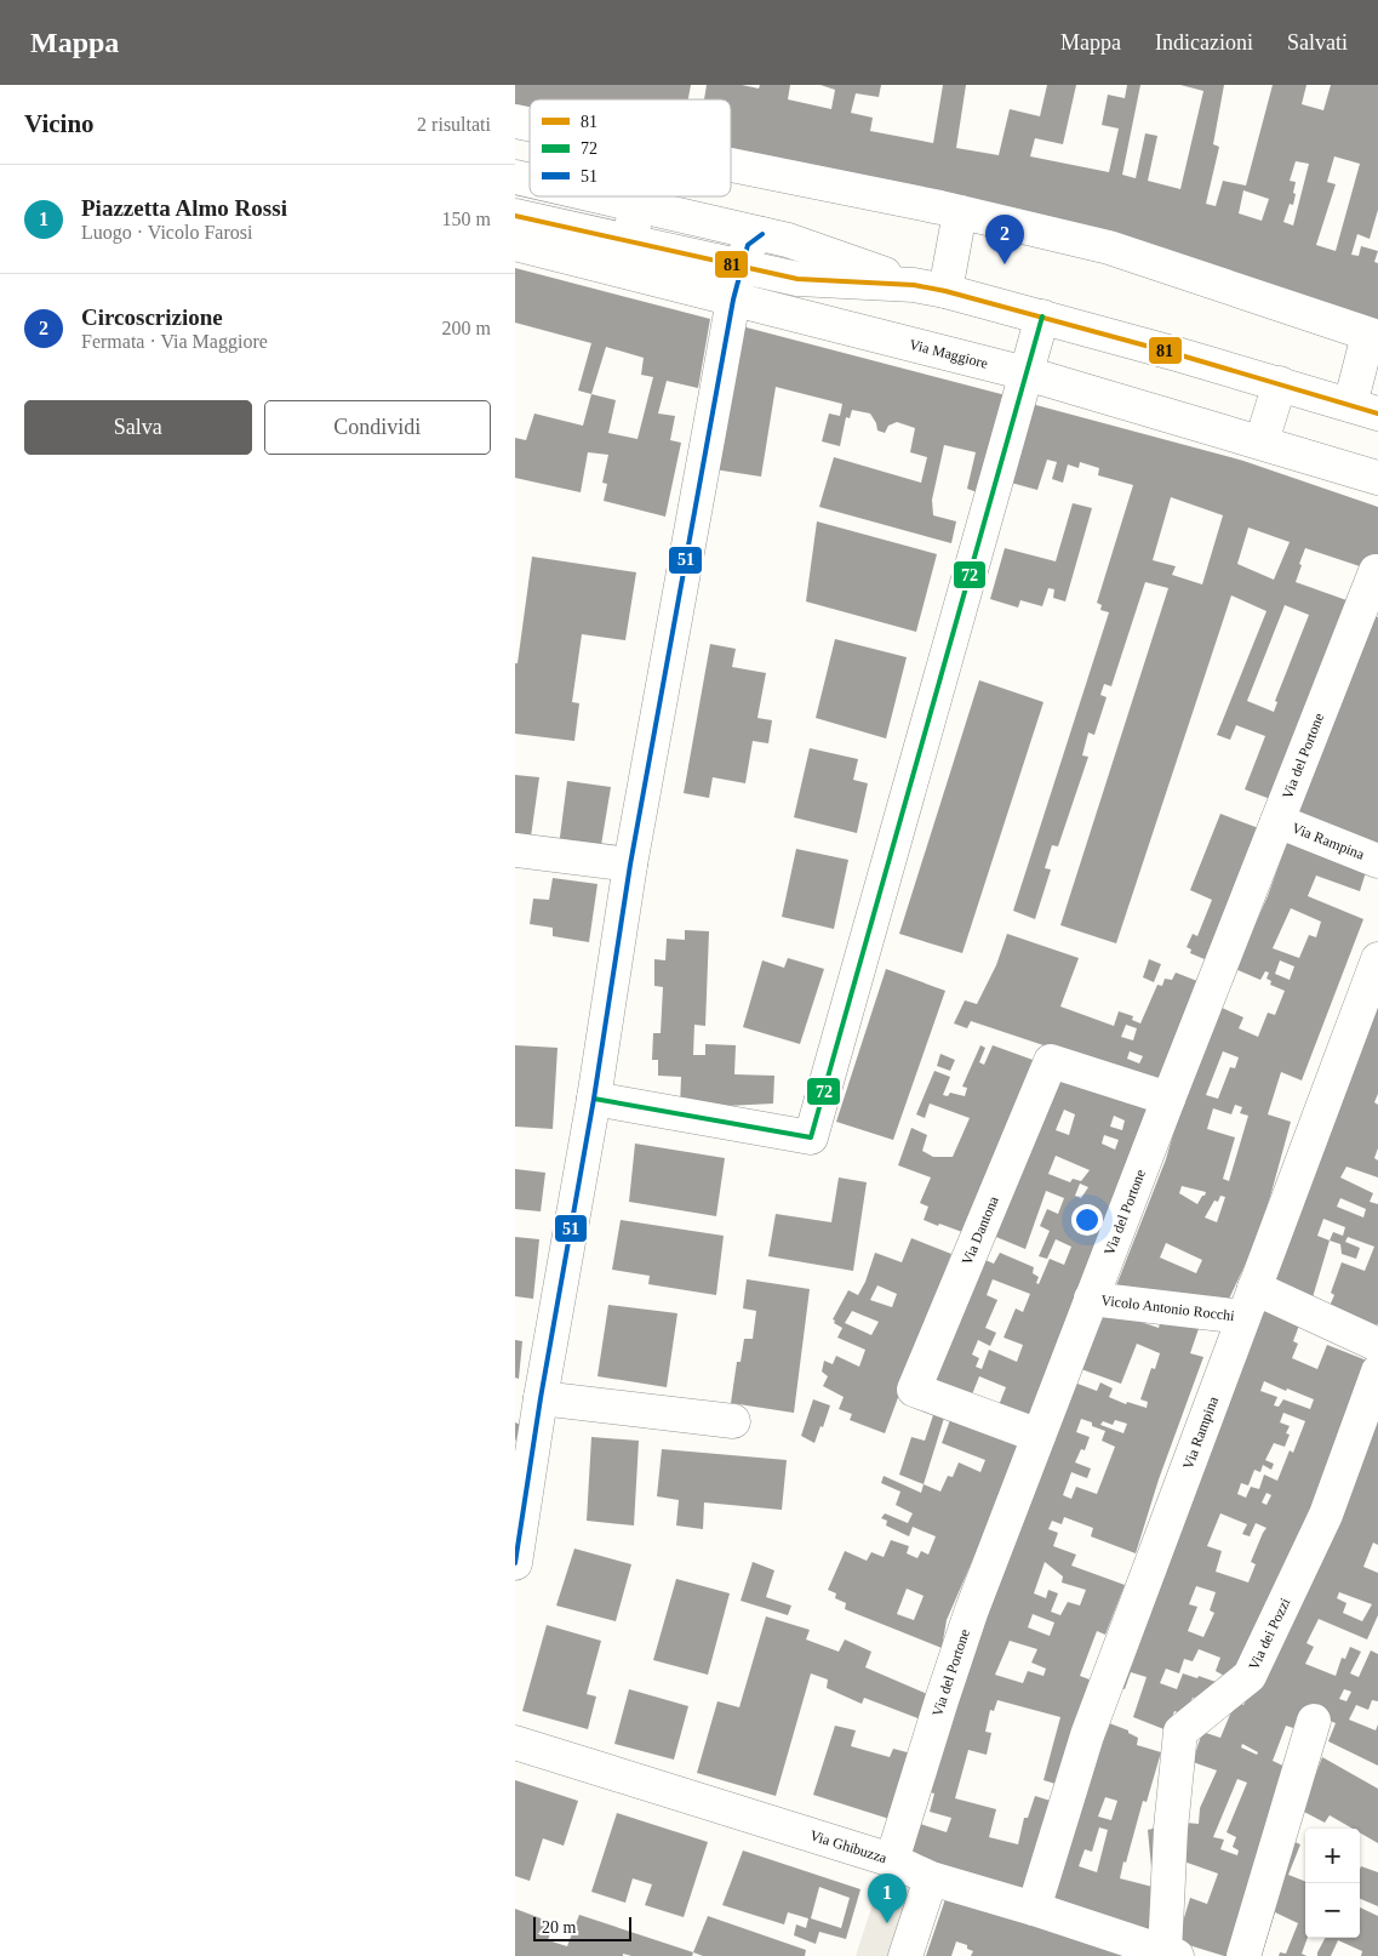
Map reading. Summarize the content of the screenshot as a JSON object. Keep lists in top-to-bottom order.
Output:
{
  "streets": {
    "street": [
      "Via Maggiore",
      "Via del Portone",
      "Via Rampina",
      "Via Dantona",
      "Vicolo Antonio Rocchi",
      "Via dei Pozzi",
      "Via Ghibuzza"
    ]
  },
  "crossings": [
    ["Via del Portone", "Via Rampina"],
    ["Via del Portone", "Via Dantona"],
    ["Via del Portone", "Vicolo Antonio Rocchi"],
    ["Via del Portone", "Via Ghibuzza"],
    ["Via Rampina", "Vicolo Antonio Rocchi"],
    ["Via Rampina", "Via Ghibuzza"],
    ["Via dei Pozzi", "Via Ghibuzza"]
  ],
  "lines": ["transit line 81", "transit line 51", "transit line 72"],
  "legend": ["81", "72", "51"],
  "scale_bar": "20 m",
  "page": {
    "header": "Mappa",
    "nav": ["Mappa", "Indicazioni", "Salvati"],
    "heading": ["Vicino", "2 risultati"],
    "list": [
      {
        "mark": "1",
        "name": "Piazzetta Almo Rossi",
        "note": "Luogo · Vicolo Farosi",
        "value": "150 m"
      },
      {
        "mark": "2",
        "name": "Circoscrizione",
        "note": "Fermata · Via Maggiore",
        "value": "200 m"
      }
    ],
    "pins": ["2", "1"],
    "buttons": ["Salva", "Condividi"],
    "map_buttons": ["+", "−"],
    "scale": "20 m"
  }
}
